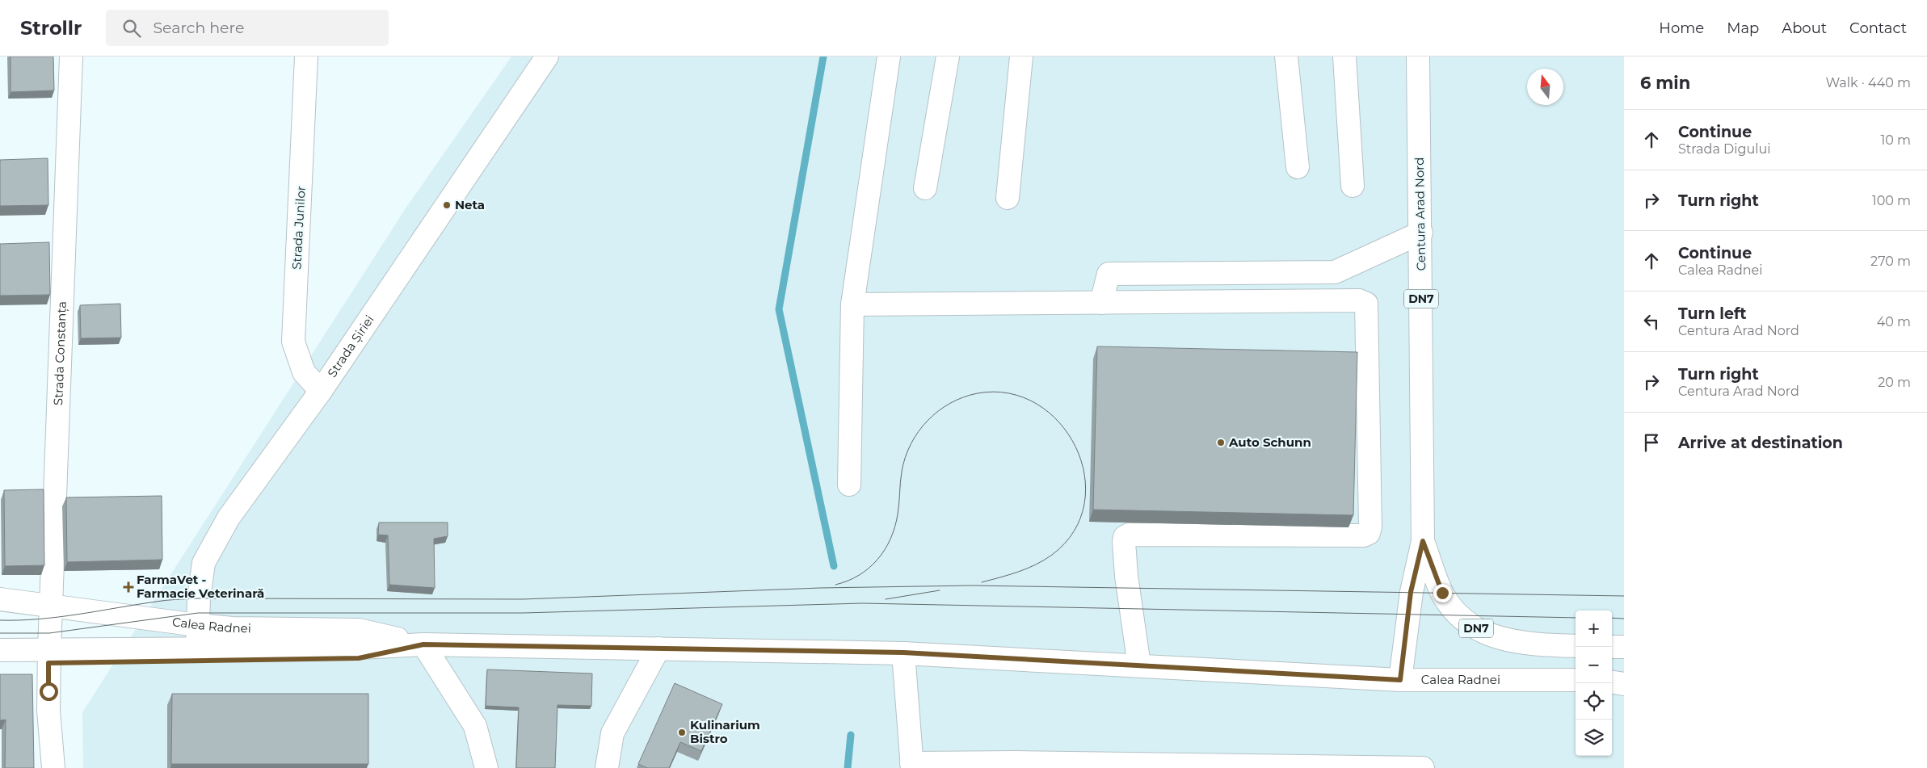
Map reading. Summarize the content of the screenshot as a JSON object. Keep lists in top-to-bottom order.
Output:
{
  "streets": {
    "main road": [
      "Centura Arad Nord",
      "Strada Junilor",
      "DN7",
      "Strada Șiriei",
      "Strada Constanța",
      "Calea Radnei"
    ]
  },
  "crossings": [
    ["Centura Arad Nord", "Calea Radnei"],
    ["Strada Junilor", "Strada Șiriei"],
    ["Strada Șiriei", "Calea Radnei"],
    ["Strada Constanța", "Calea Radnei"]
  ],
  "places": {
    "other": ["Neta", "Auto Schunn", "Kulinarium Bistro"],
    "health": ["FarmaVet - Farmacie Veterinară"]
  },
  "north": "top",
  "page": {
    "header": "Strollr",
    "search": "Search here",
    "nav": [
      "Home",
      "Map",
      "About",
      "Contact"
    ],
    "heading": ["6 min", "Walk · 440 m"],
    "list": [
      ["Continue", "Strada Digului", "10 m"],
      ["Turn right", "100 m"],
      ["Continue", "Calea Radnei", "270 m"],
      ["Turn left", "Centura Arad Nord", "40 m"],
      ["Turn right", "Centura Arad Nord", "20 m"],
      "Arrive at destination"
    ],
    "map_buttons": ["+", "−"]
  }
}
